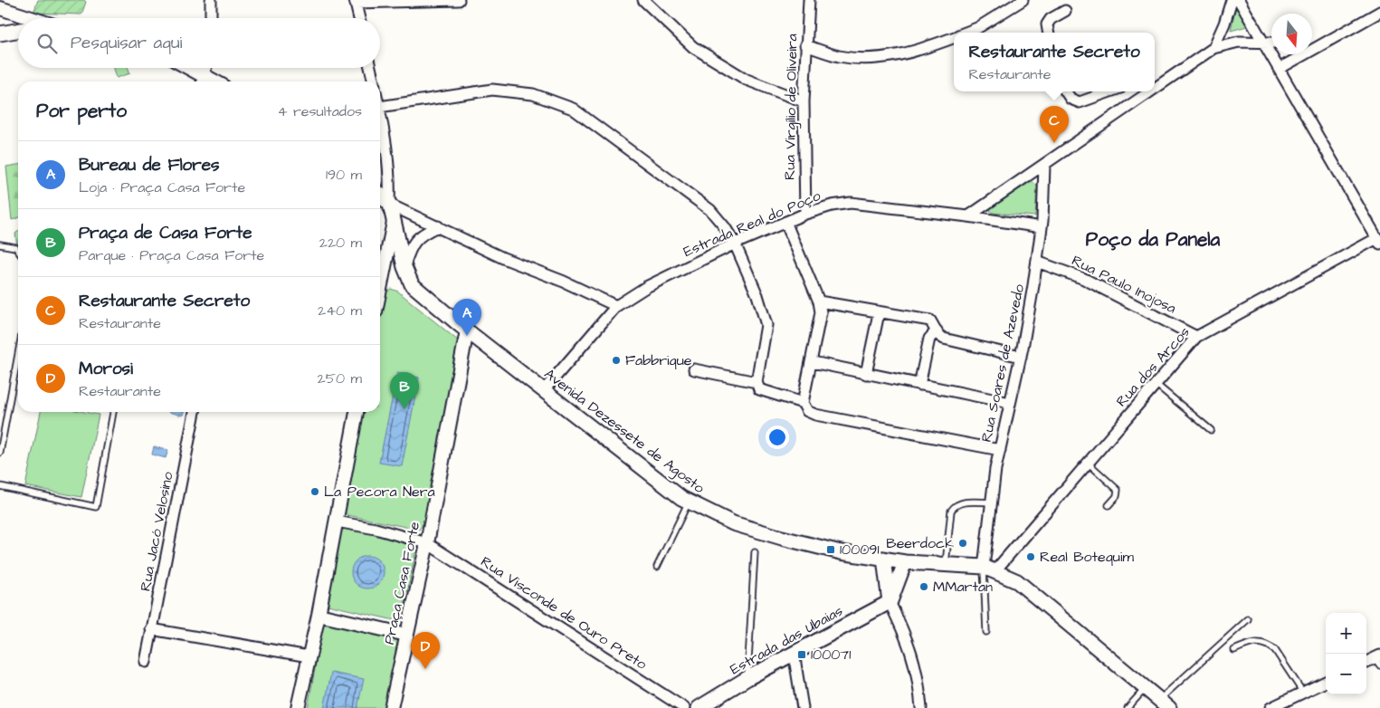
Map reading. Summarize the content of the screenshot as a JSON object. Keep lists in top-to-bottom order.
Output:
{
  "streets": {
    "main road": ["Avenida Dezessete de Agosto", "Estrada das Ubaias"],
    "street": [
      "Rua Virgílio de Oliveira",
      "Estrada Real do Poço",
      "Rua Paulo Inojosa",
      "Rua Soares de Azevedo",
      "Rua dos Arcos",
      "Rua Jacó Velosino",
      "Praça Casa Forte",
      "Rua Visconde de Ouro Preto"
    ]
  },
  "crossings": [
    ["Rua Virgílio de Oliveira", "Estrada Real do Poço"],
    ["Estrada Real do Poço", "Rua Soares de Azevedo"],
    ["Estrada Real do Poço", "Avenida Dezessete de Agosto"],
    ["Rua Paulo Inojosa", "Rua Soares de Azevedo"],
    ["Rua Paulo Inojosa", "Rua dos Arcos"],
    ["Rua Soares de Azevedo", "Rua dos Arcos"],
    ["Rua Soares de Azevedo", "Avenida Dezessete de Agosto"],
    ["Rua dos Arcos", "Avenida Dezessete de Agosto"],
    ["Avenida Dezessete de Agosto", "Praça Casa Forte"],
    ["Praça Casa Forte", "Rua Visconde de Ouro Preto"]
  ],
  "districts": ["Poço da Panela"],
  "places": {
    "other": [
      "Fabbrique",
      "La Pecora Nera",
      "Beerdock",
      "Real Botequim",
      "MMartan"
    ],
    "transit": ["100091", "100071"]
  },
  "north": "bottom",
  "page": {
    "search": "Pesquisar aqui",
    "popup": ["Restaurante Secreto", "Restaurante"],
    "heading": ["Por perto", "4 resultados"],
    "pins": [
      "C",
      "A",
      "B",
      "D"
    ],
    "list": [
      {
        "mark": "A",
        "name": "Bureau de Flores",
        "note": "Loja · Praça Casa Forte",
        "value": "190 m"
      },
      {
        "mark": "B",
        "name": "Praça de Casa Forte",
        "note": "Parque · Praça Casa Forte",
        "value": "220 m"
      },
      {
        "mark": "C",
        "name": "Restaurante Secreto",
        "note": "Restaurante",
        "value": "240 m"
      },
      {
        "mark": "D",
        "name": "Morosi",
        "note": "Restaurante",
        "value": "250 m"
      }
    ],
    "map_buttons": ["+", "−"]
  }
}
